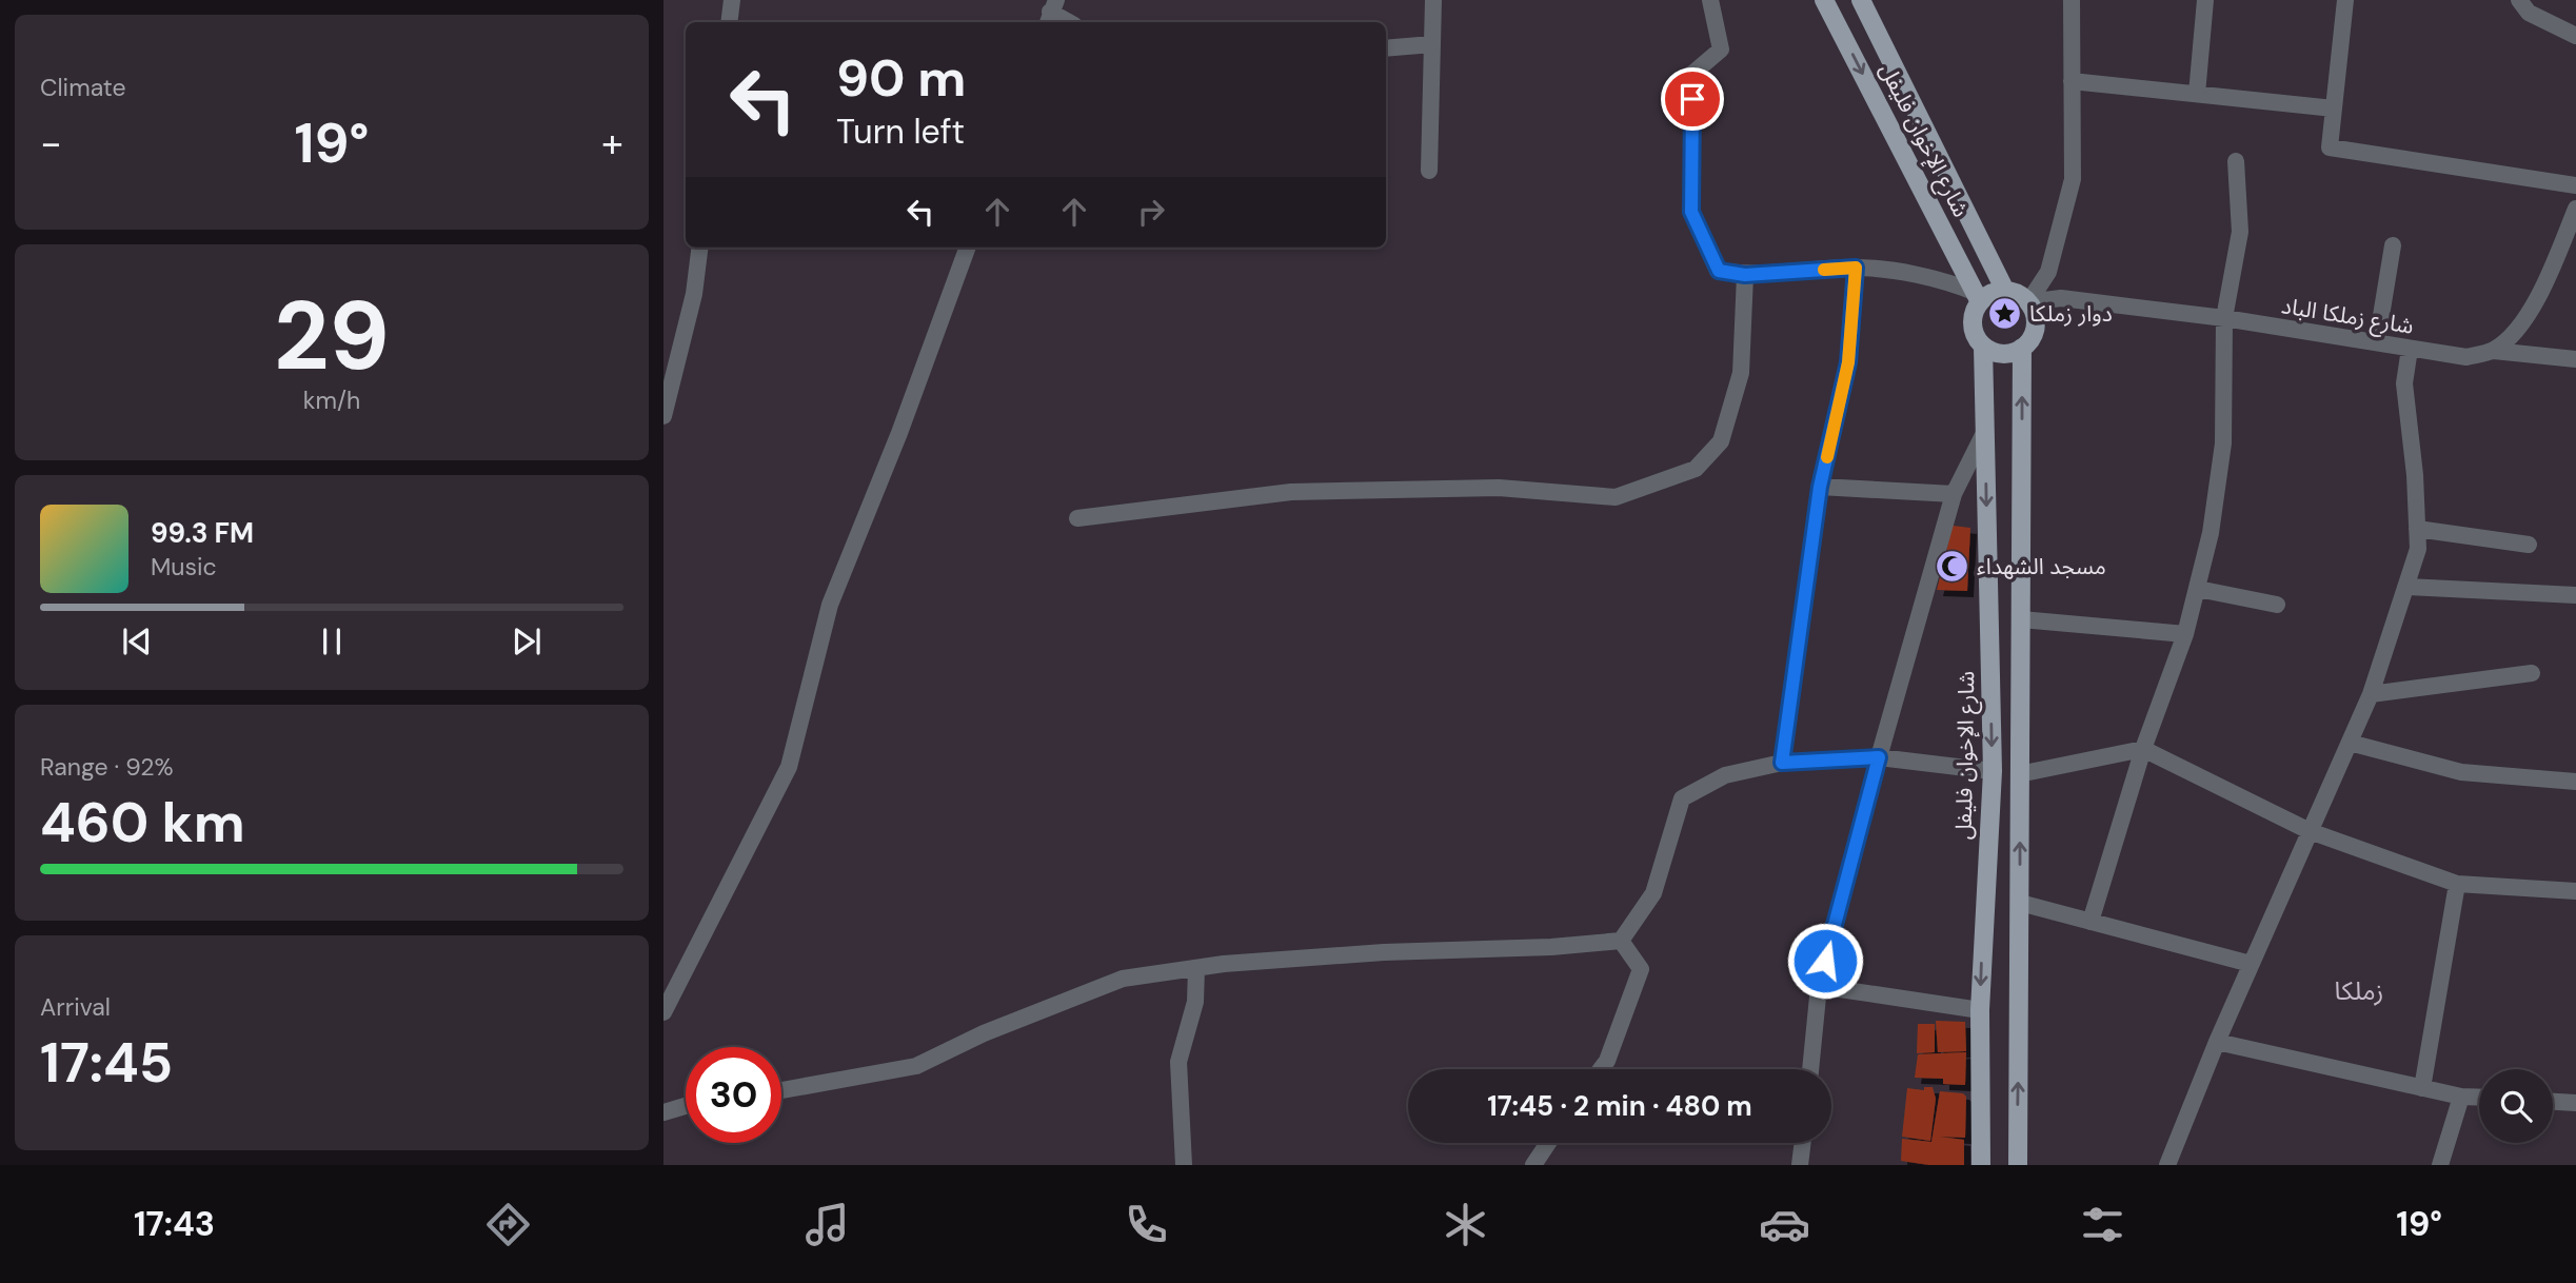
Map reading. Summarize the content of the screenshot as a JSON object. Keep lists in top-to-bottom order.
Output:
{
  "streets": {
    "main road": ["شارع الإخوان فليفل"],
    "street": ["شارع زملكا الباد"]
  },
  "crossings": [
    ["شارع الإخوان فليفل", "شارع زملكا الباد"]
  ],
  "districts": ["زملكا"],
  "places": {
    "place": ["دوار زملكا"],
    "mosque": ["مسجد الشهداء"]
  },
  "page": {
    "tile": [
      "Climate",
      ["29", "km/h"],
      ["Range · 92%", "460 km"],
      ["Arrival", "17:45"]
    ],
    "turn": ["90 m", "Turn left"],
    "heat": ["−", "19°", "+"],
    "song": ["99.3 FM", "Music"],
    "limit": "30",
    "trip": "17:45 · 2 min · 480 m",
    "tabs": ["17:43", "19°"]
  }
}
